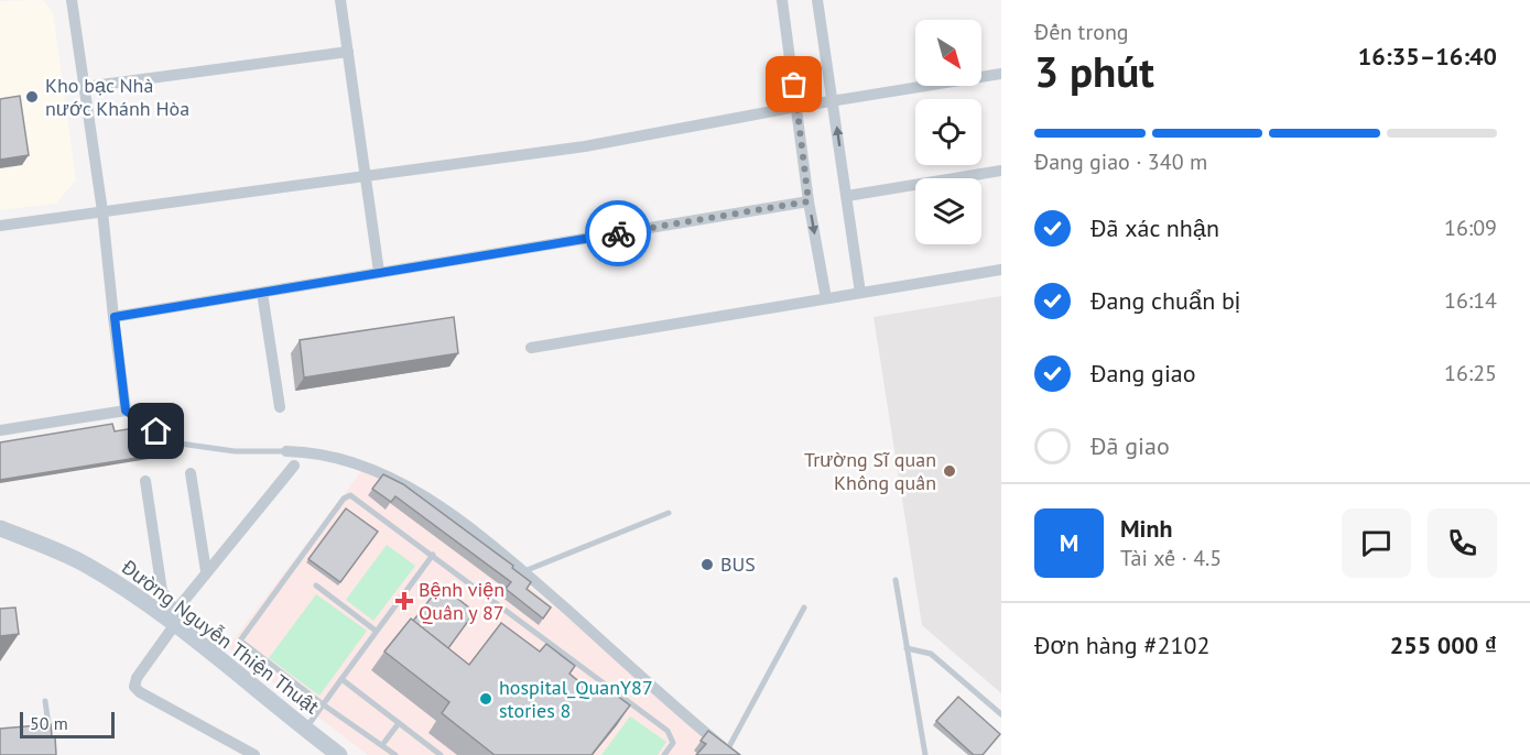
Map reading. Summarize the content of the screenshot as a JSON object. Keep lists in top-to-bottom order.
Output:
{
  "streets": {
    "street": ["Đường Nguyễn Thiện Thuật"]
  },
  "places": {
    "other": [
      "Kho bạc Nhà nước Khánh Hòa",
      "Trường Sĩ quan Không quân",
      "BUS",
      "hospital_QuanY87 stories 8"
    ],
    "health": ["Bệnh viện Quân y 87"]
  },
  "scale_bar": "50 m",
  "north": "bottom right",
  "page": {
    "heading": ["3 phút", "Đến trong", "16:35–16:40"],
    "panel": [
      "Minh",
      "Tài xế · 4.5",
      "Đơn hàng #2102",
      "255 000 ₫"
    ],
    "bar": "Đang giao · 340 m",
    "list": [
      ["Đã xác nhận", "16:09"],
      ["Đang chuẩn bị", "16:14"],
      ["Đang giao", "16:25"],
      "Đã giao"
    ],
    "round": "M",
    "scale": "50 m"
  }
}
